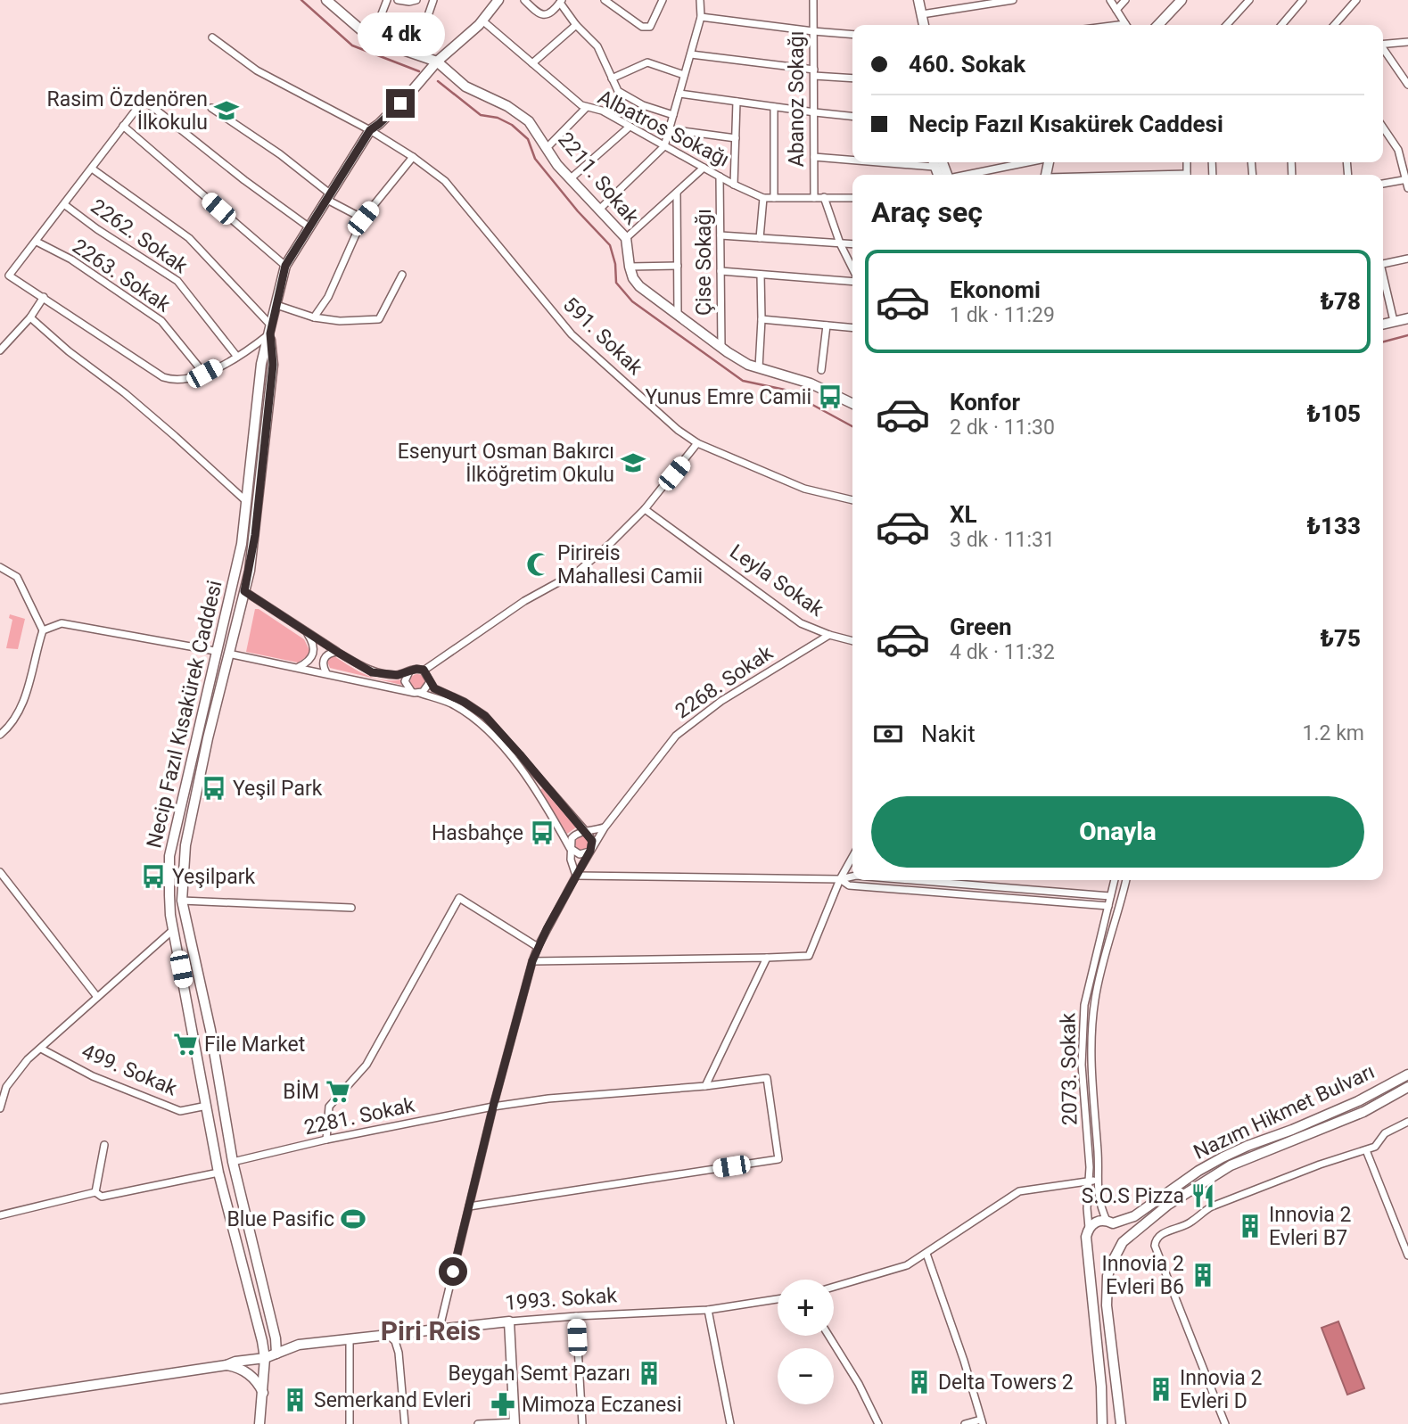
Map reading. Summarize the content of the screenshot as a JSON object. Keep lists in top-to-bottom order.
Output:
{
  "streets": {
    "main road": [
      "2211. Sokak",
      "Necip Fazıl Kısakürek Caddesi",
      "Nazım Hikmet Bulvarı",
      "1993. Sokak"
    ],
    "street": [
      "Abanoz Sokağı",
      "Albatros Sokağı",
      "2262. Sokak",
      "Çise Sokağı",
      "2263. Sokak",
      "591. Sokak",
      "Leyla Sokak",
      "2268. Sokak",
      "2073. Sokak",
      "499. Sokak",
      "2281. Sokak"
    ]
  },
  "crossings": [
    ["Abanoz Sokağı", "Albatros Sokağı"],
    ["Albatros Sokağı", "Çise Sokağı"],
    ["Albatros Sokağı", "Necip Fazıl Kısakürek Caddesi"],
    ["2211. Sokak", "Çise Sokağı"],
    ["2211. Sokak", "Necip Fazıl Kısakürek Caddesi"],
    ["591. Sokak", "Necip Fazıl Kısakürek Caddesi"],
    ["Leyla Sokak", "2268. Sokak"],
    ["2268. Sokak", "2281. Sokak"],
    ["2268. Sokak", "1993. Sokak"],
    ["Necip Fazıl Kısakürek Caddesi", "499. Sokak"],
    ["Necip Fazıl Kısakürek Caddesi", "2281. Sokak"],
    ["Necip Fazıl Kısakürek Caddesi", "1993. Sokak"],
    ["2073. Sokak", "Nazım Hikmet Bulvarı"]
  ],
  "districts": ["Piri Reis"],
  "places": {
    "school or university": ["Rasim Özdenören İlkokulu", "Esenyurt Osman Bakırcı İlköğretim Okulu"],
    "bus stop": [
      "Yunus Emre Camii",
      "Yeşil Park",
      "Hasbahçe",
      "Yeşilpark"
    ],
    "mosque": ["Pirireis Mahallesi Camii"],
    "supermarket": ["File Market", "BİM"],
    "restaurant": ["S.O.S Pizza"],
    "sports": ["Blue Pasific"],
    "building": [
      "Innovia 2 Evleri B7",
      "Innovia 2 Evleri B6",
      "Beygah Semt Pazarı",
      "Delta Towers 2",
      "Innovia 2 Evleri D",
      "Semerkand Evleri"
    ],
    "pharmacy": ["Mimoza Eczanesi"]
  },
  "page": {
    "bubble": "4 dk",
    "banner": ["460. Sokak", "Necip Fazıl Kısakürek Caddesi"],
    "heading": "Araç seç",
    "list": [
      {
        "name": "Ekonomi",
        "note": "1 dk · 11:29",
        "value": "₺78"
      },
      {
        "name": "Konfor",
        "note": "2 dk · 11:30",
        "value": "₺105"
      },
      {
        "name": "XL",
        "note": "3 dk · 11:31",
        "value": "₺133"
      },
      {
        "name": "Green",
        "note": "4 dk · 11:32",
        "value": "₺75"
      }
    ],
    "pay": ["Nakit", "1.2 km"],
    "buttons": "Onayla",
    "map_buttons": ["+", "−"]
  }
}
